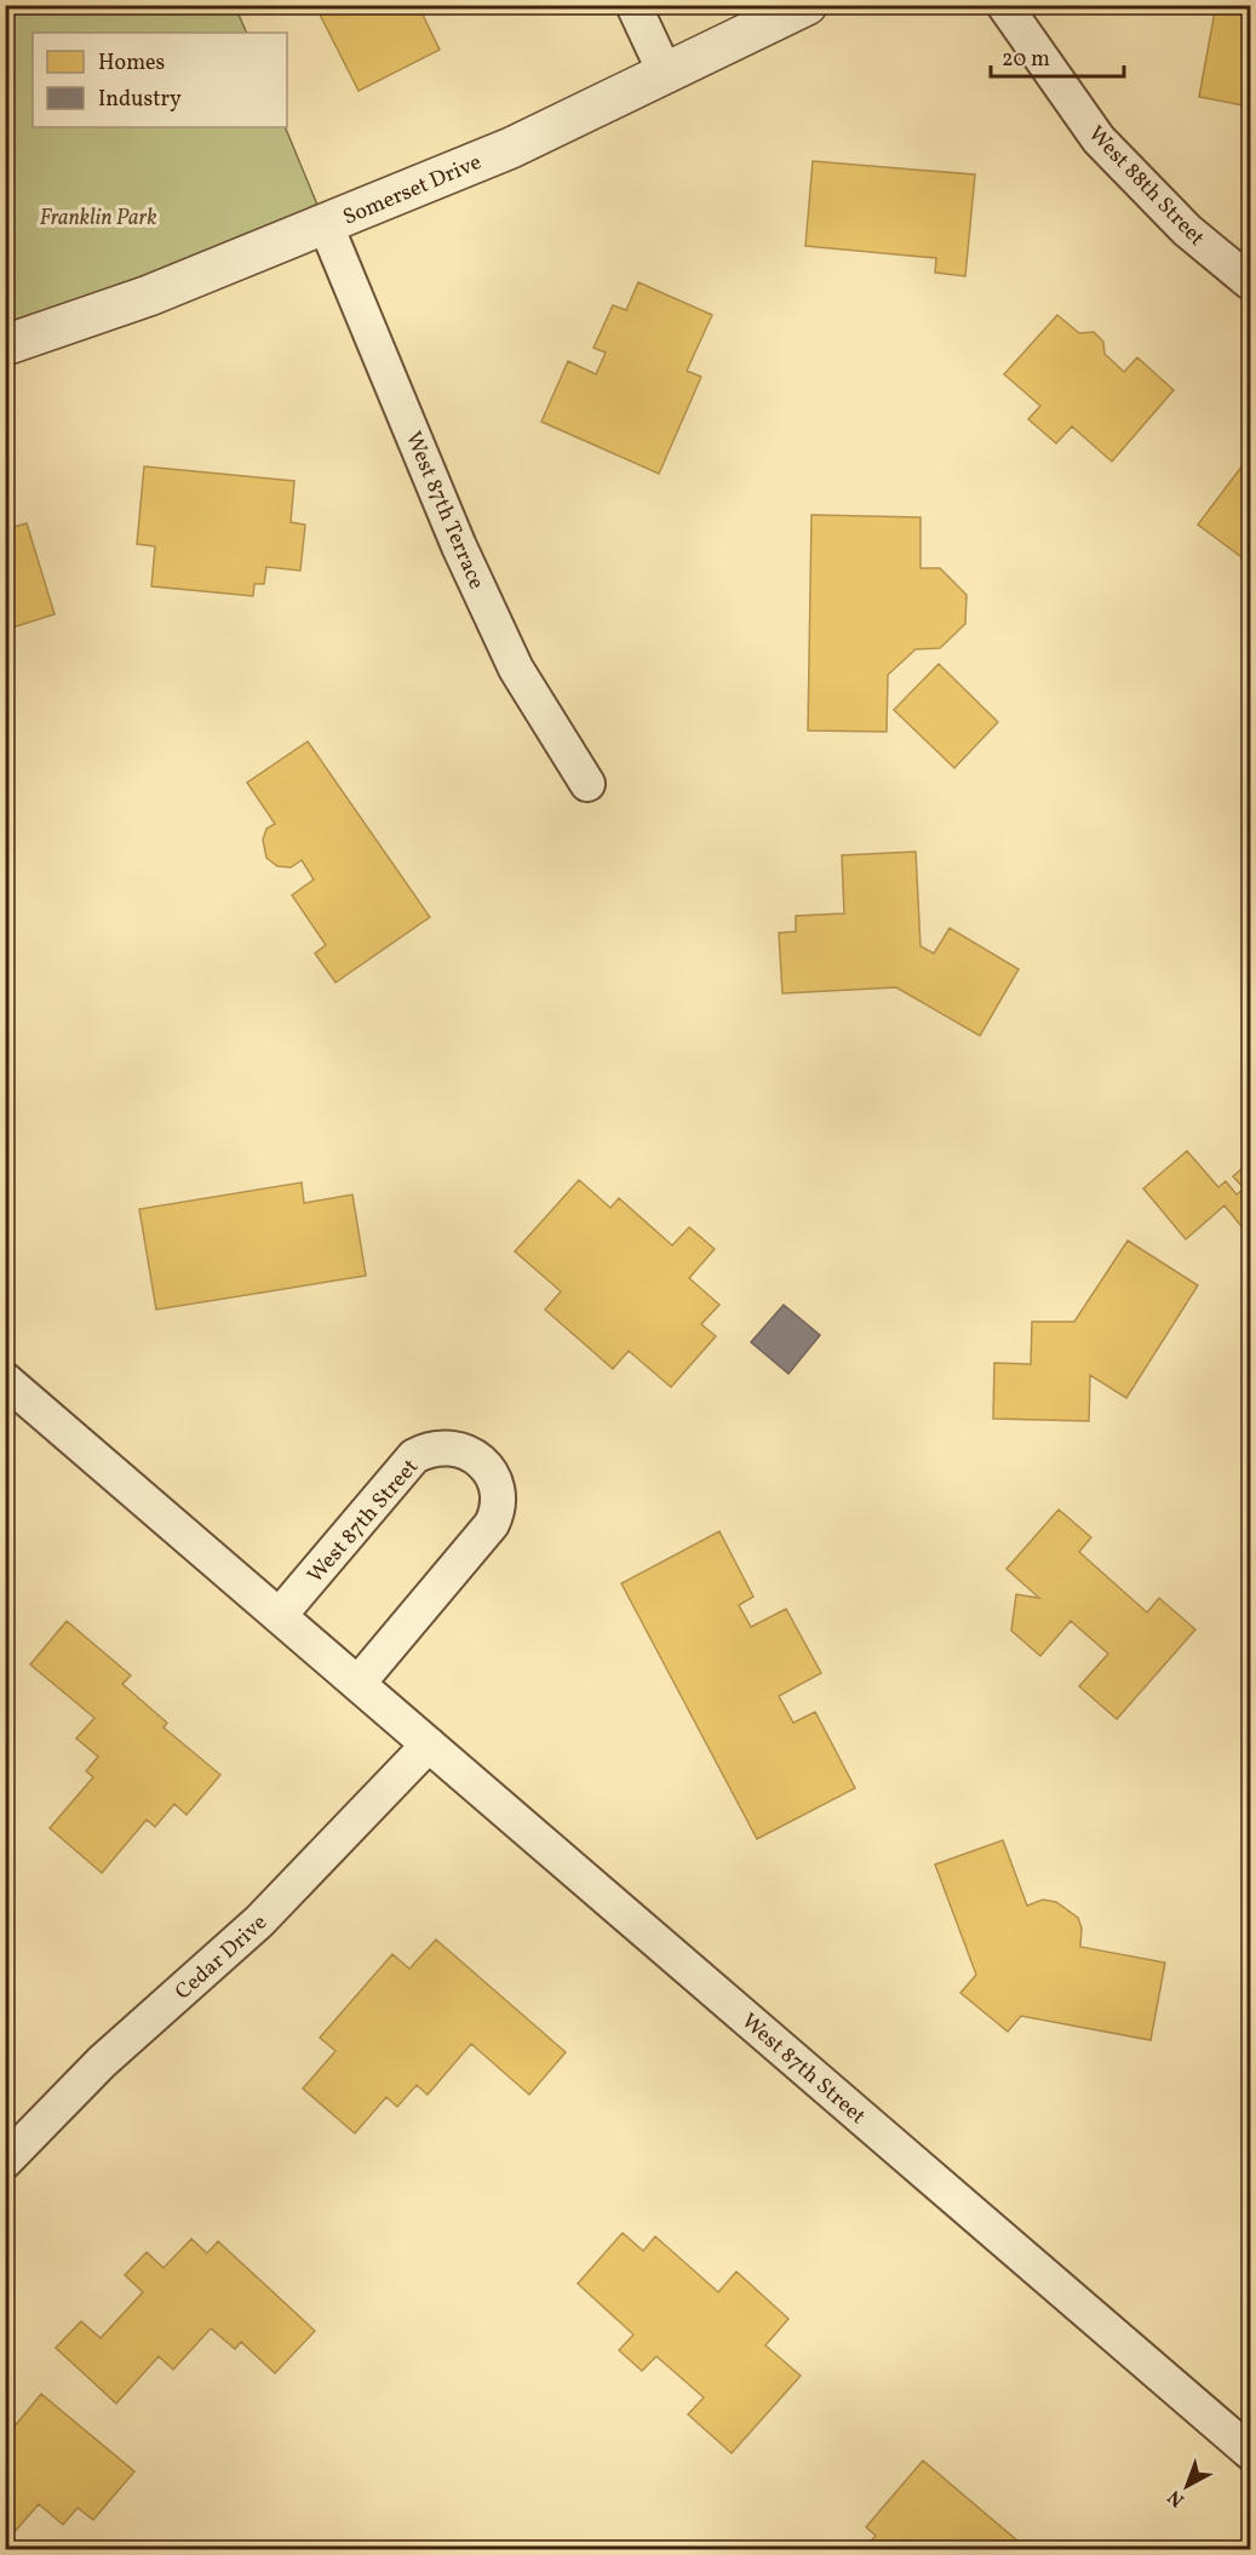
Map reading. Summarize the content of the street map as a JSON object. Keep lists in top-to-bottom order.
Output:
{
  "streets": {
    "street": [
      "West 88th Street",
      "Somerset Drive",
      "West 87th Terrace",
      "West 87th Street",
      "Cedar Drive"
    ]
  },
  "crossings": [
    ["Somerset Drive", "West 87th Terrace"],
    ["West 87th Street", "Cedar Drive"]
  ],
  "parks": ["Franklin Park"],
  "legend": ["Homes", "Industry"],
  "scale_bar": "20 m",
  "north": "bottom left"
}
